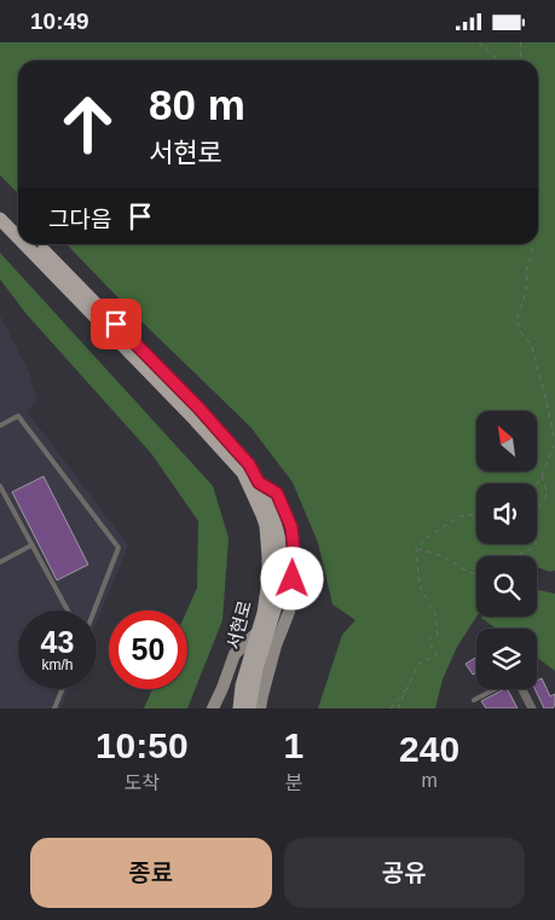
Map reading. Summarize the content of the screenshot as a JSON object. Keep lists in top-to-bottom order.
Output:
{
  "streets": {
    "main road": ["서현로"]
  },
  "north": "top left",
  "page": {
    "status": "10:49",
    "turn": ["80 m", "서현로"],
    "then": "그다음",
    "speed": "43 km/h",
    "limit": "50",
    "eta": [
      "10:50",
      "도착",
      "1",
      "분",
      "240",
      "m"
    ],
    "buttons": ["종료", "공유"]
  }
}
